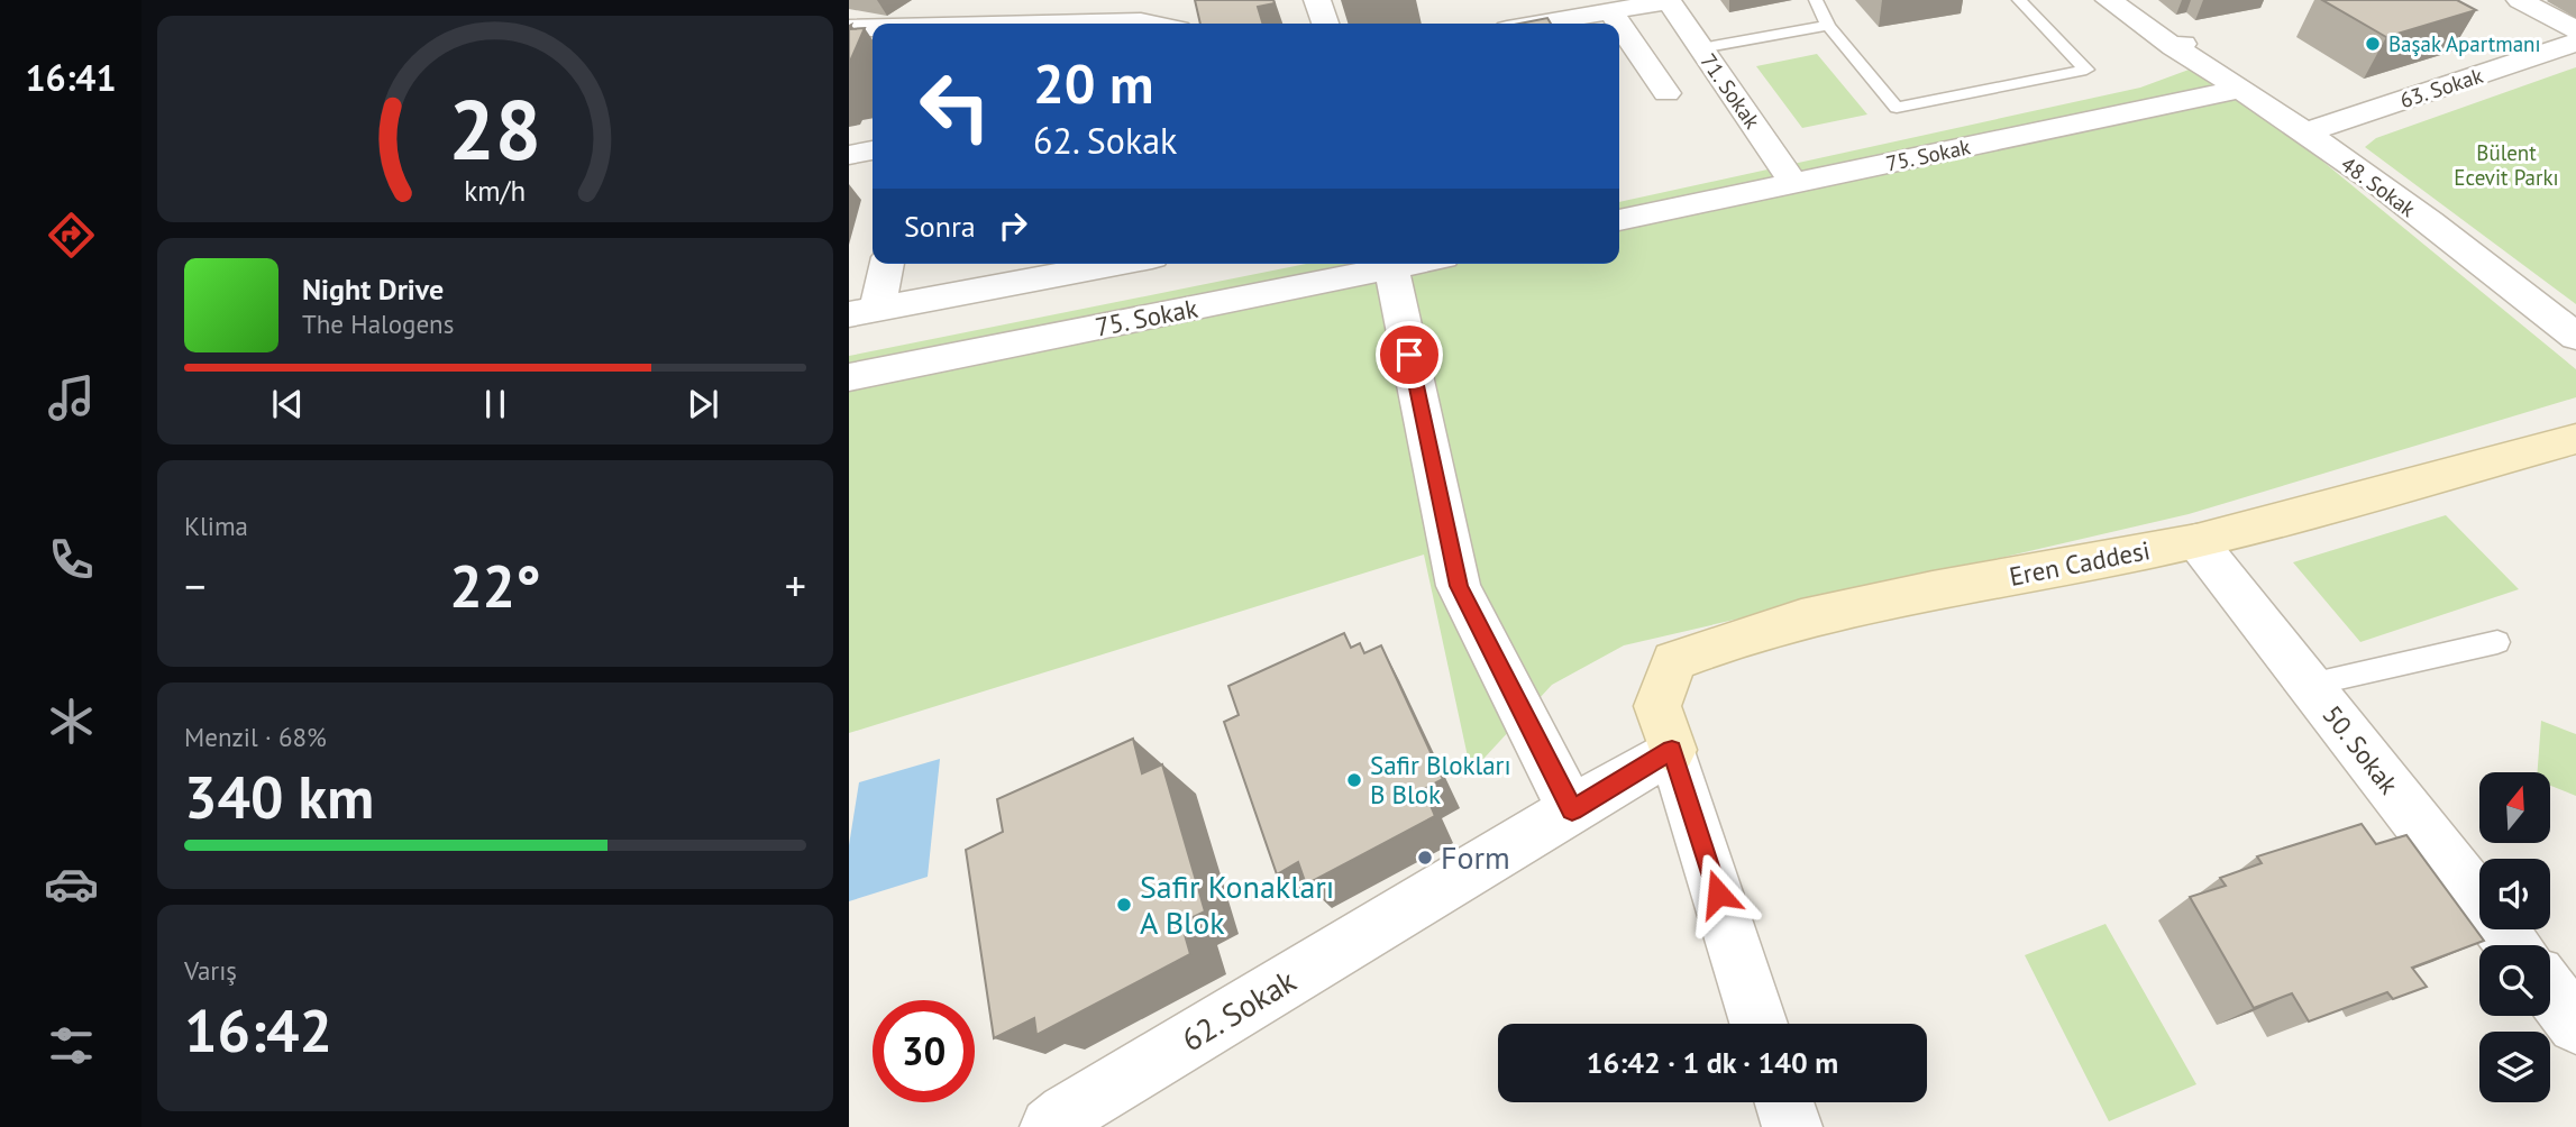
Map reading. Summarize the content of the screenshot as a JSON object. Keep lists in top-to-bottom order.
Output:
{
  "streets": {
    "street": [
      "63. Sokak",
      "71. Sokak",
      "75. Sokak",
      "48. Sokak",
      "Eren Caddesi",
      "50. Sokak",
      "62. Sokak"
    ]
  },
  "crossings": [
    ["63. Sokak", "48. Sokak"],
    ["71. Sokak", "75. Sokak"],
    ["75. Sokak", "48. Sokak"],
    ["Eren Caddesi", "50. Sokak"],
    ["Eren Caddesi", "62. Sokak"]
  ],
  "parks": ["Bülent Ecevit Parkı"],
  "places": [
    "Başak Apartmanı",
    "Safir Blokları B Blok",
    "Form",
    "Safir Konakları A Blok"
  ],
  "north": "top",
  "page": {
    "tabs": "16:41",
    "turn": ["20 m", "62. Sokak"],
    "then": "Sonra",
    "song": ["Night Drive", "The Halogens"],
    "tile": [
      "Klima",
      ["Menzil · 68%", "340 km"],
      ["Varış", "16:42"]
    ],
    "heat": ["−", "22°", "+"],
    "limit": "30",
    "trip": "16:42 · 1 dk · 140 m",
    "gauge": ["28", "km/h"]
  }
}
